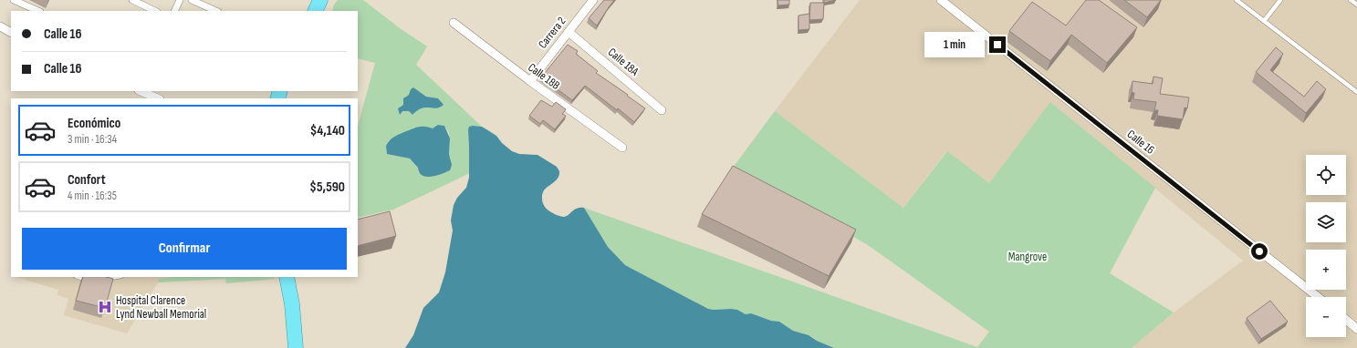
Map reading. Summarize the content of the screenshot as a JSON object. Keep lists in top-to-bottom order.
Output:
{
  "streets": {
    "street": [
      "Carrera 2",
      "Calle 18A",
      "Calle 18B",
      "Calle 16"
    ]
  },
  "crossings": [
    ["Carrera 2", "Calle 18A"],
    ["Carrera 2", "Calle 18B"]
  ],
  "parks": ["Mangrove"],
  "places": {
    "hospital": ["Hospital Clarence Lynd Newball Memorial"]
  },
  "page": {
    "banner": ["Calle 16", "Calle 16"],
    "bubble": "1 min",
    "list": [
      {
        "name": "Económico",
        "note": "3 min · 16:34",
        "value": "$4,140"
      },
      {
        "name": "Confort",
        "note": "4 min · 16:35",
        "value": "$5,590"
      }
    ],
    "map_buttons": ["+", "−"],
    "buttons": "Confirmar"
  }
}
